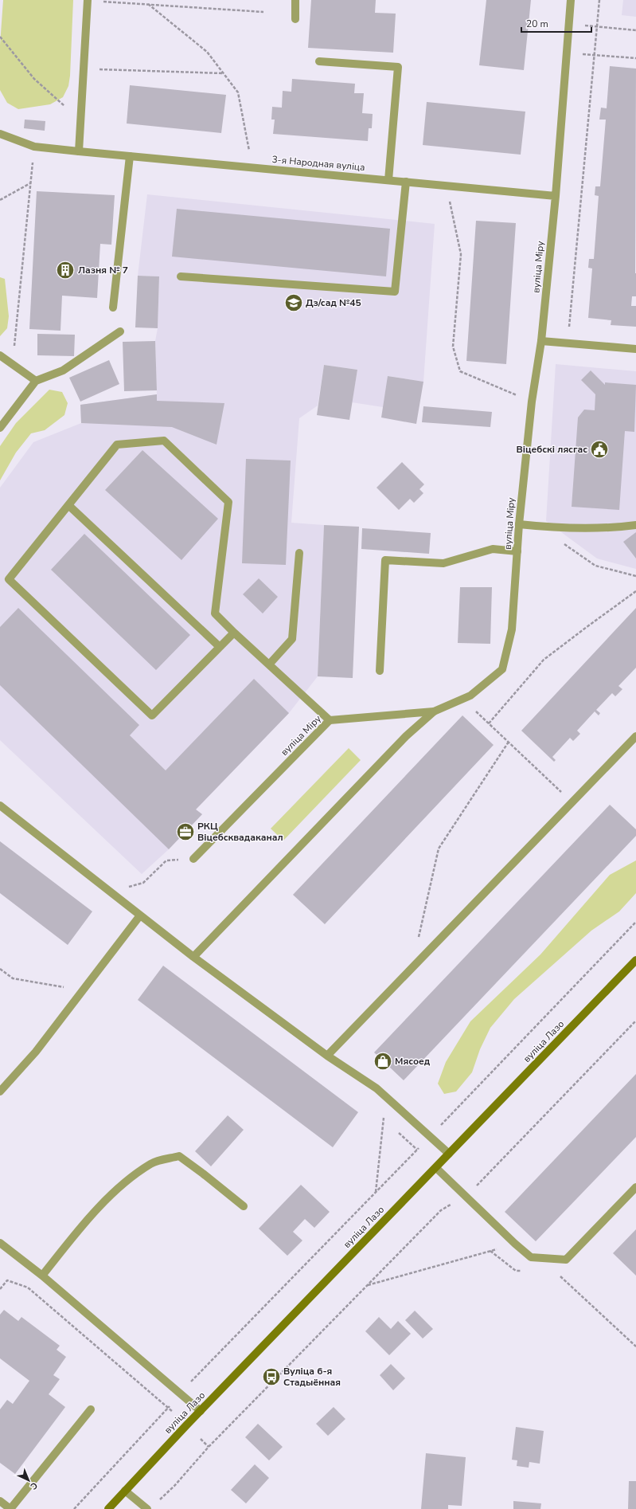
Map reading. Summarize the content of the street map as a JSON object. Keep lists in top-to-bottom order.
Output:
{
  "streets": {
    "street": ["3-я Народная вуліца", "вуліца Міру", "вуліца Лазо"]
  },
  "crossings": [
    ["3-я Народная вуліца", "вуліца Міру"]
  ],
  "places": {
    "building": ["Лазня № 7"],
    "school or university": ["Дз/сад №45"],
    "public building": ["Віцебскі лясгас"],
    "office": ["РКЦ Віцебсквадаканал"],
    "shop": ["Мясоед"],
    "bus stop": ["Вуліца 6-я Стадыённая"]
  },
  "scale_bar": "20 m",
  "north": "bottom right"
}
